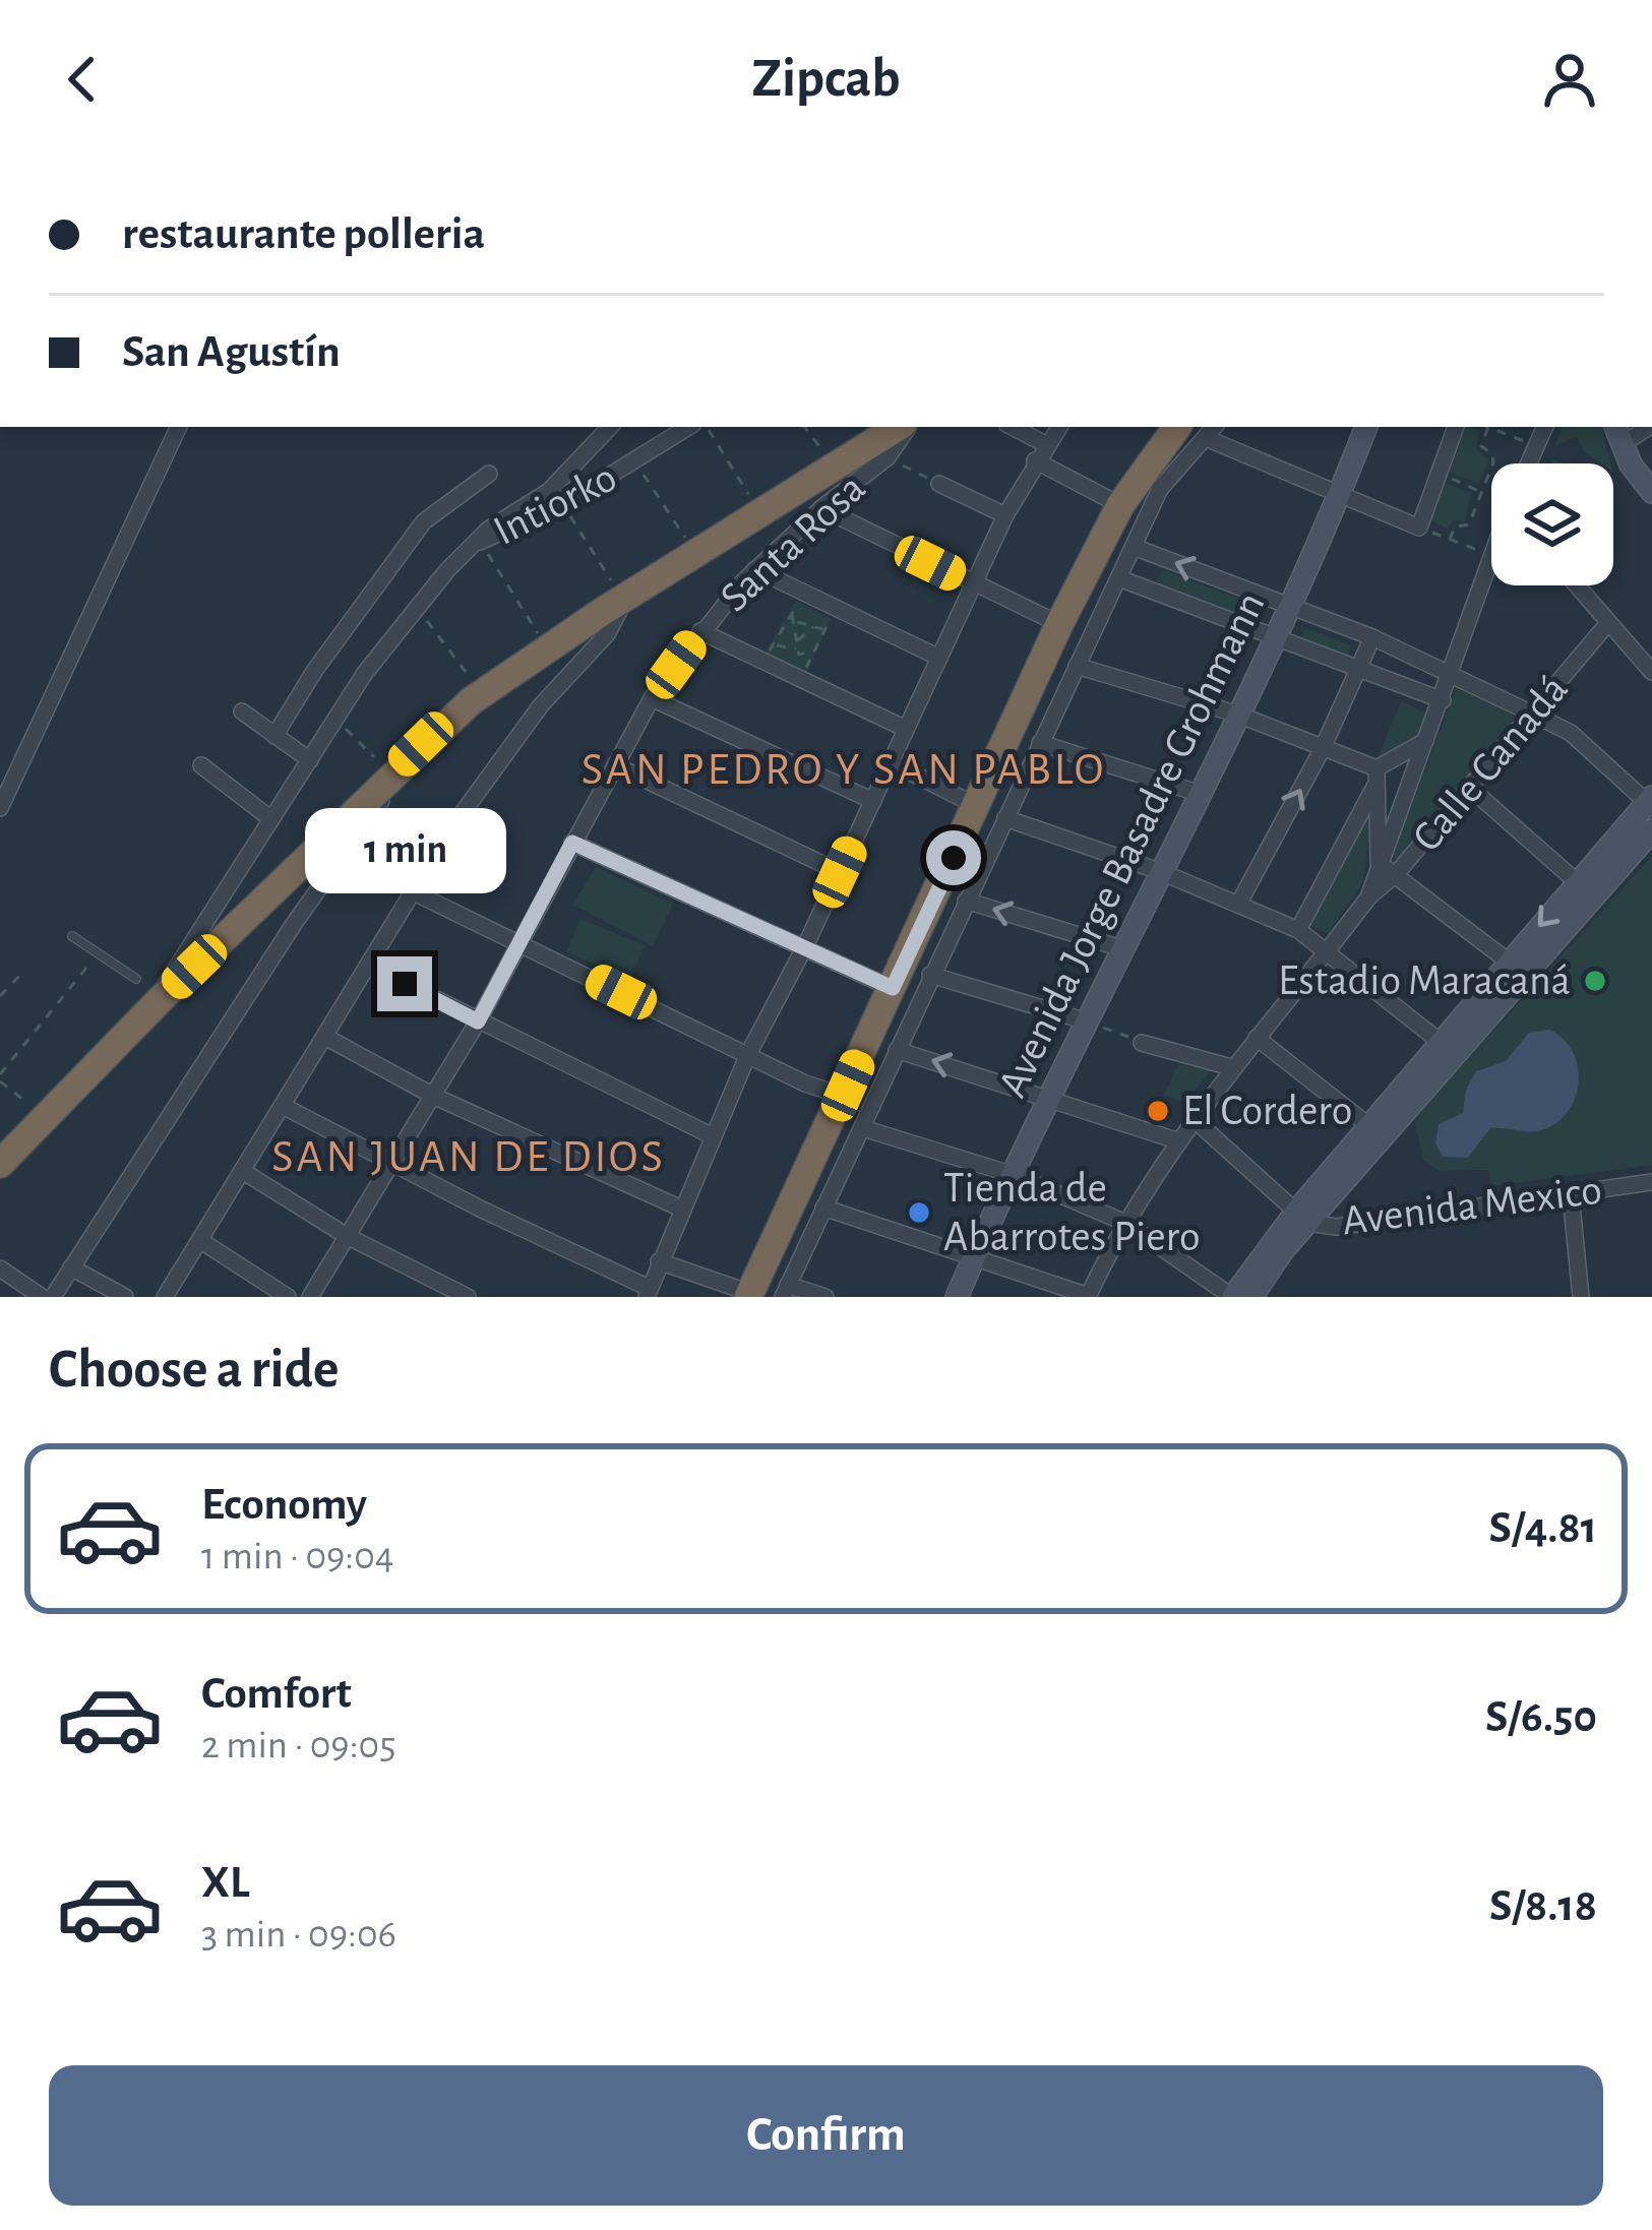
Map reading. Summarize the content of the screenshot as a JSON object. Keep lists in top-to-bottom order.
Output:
{
  "streets": {
    "street": [
      "Intiorko",
      "Santa Rosa",
      "Calle Canadá",
      "Avenida Jorge Basadre Grohmann",
      "Avenida Mexico"
    ]
  },
  "districts": ["SAN PEDRO Y SAN PABLO", "SAN JUAN DE DIOS"],
  "places": ["Estadio Maracaná", "El Cordero", "Tienda de Abarrotes Piero"],
  "page": {
    "header": "Zipcab",
    "banner": ["restaurante polleria", "San Agustín"],
    "bubble": "1 min",
    "heading": "Choose a ride",
    "list": [
      {
        "name": "Economy",
        "note": "1 min · 09:04",
        "value": "S/4.81"
      },
      {
        "name": "Comfort",
        "note": "2 min · 09:05",
        "value": "S/6.50"
      },
      {
        "name": "XL",
        "note": "3 min · 09:06",
        "value": "S/8.18"
      }
    ],
    "buttons": "Confirm"
  }
}
